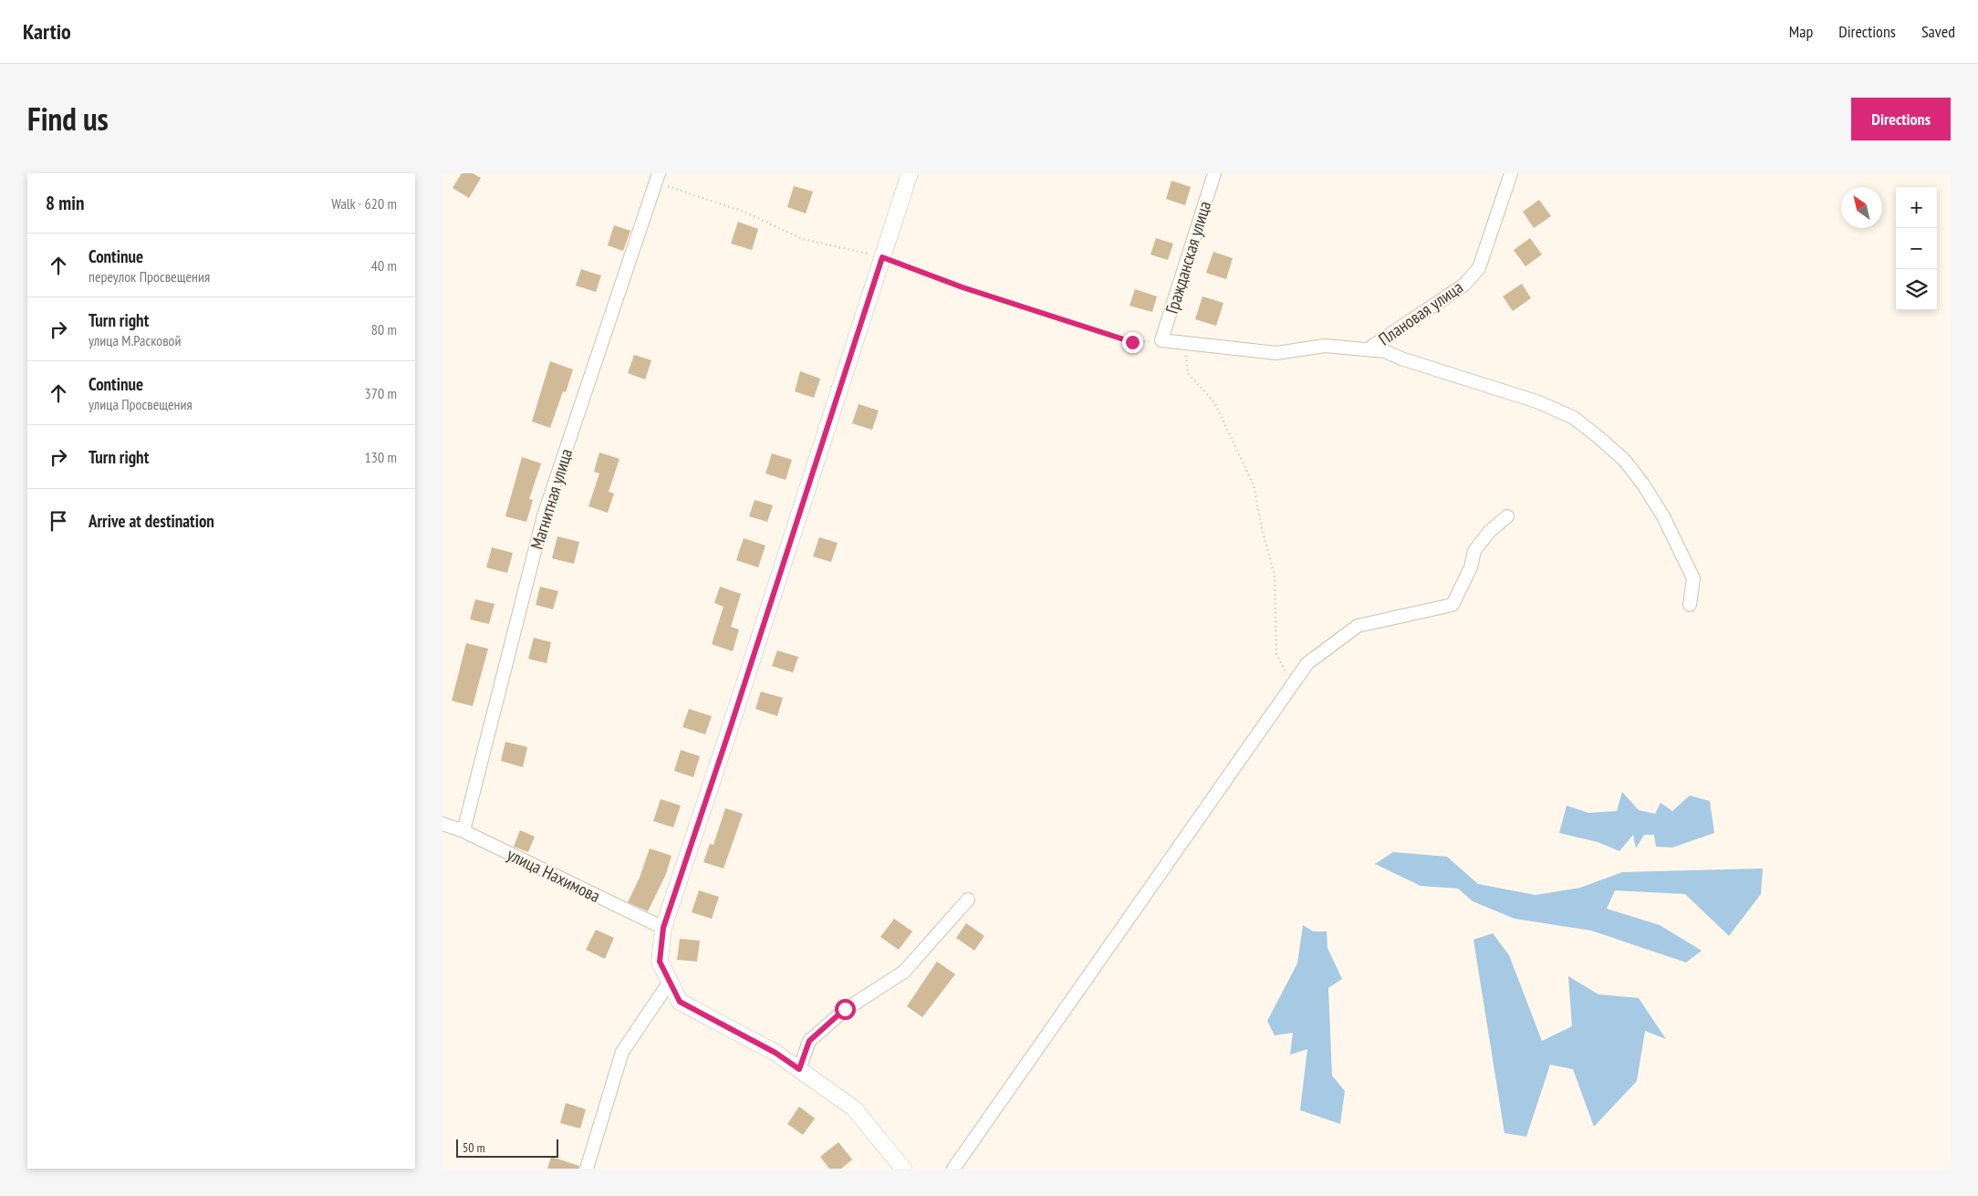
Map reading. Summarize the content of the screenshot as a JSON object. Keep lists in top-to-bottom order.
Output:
{
  "streets": {
    "street": [
      "Гражданская улица",
      "Плановая улица",
      "Магнитная улица",
      "улица Нахимова"
    ]
  },
  "crossings": [
    ["Магнитная улица", "улица Нахимова"]
  ],
  "scale_bar": "50 m",
  "north": "top left",
  "page": {
    "header": "Kartio",
    "nav": ["Map", "Directions", "Saved"],
    "title": "Find us",
    "buttons": "Directions",
    "heading": ["8 min", "Walk · 620 m"],
    "map_buttons": ["+", "−"],
    "list": [
      ["Continue", "переулок Просвещения", "40 m"],
      ["Turn right", "улица М.Расковой", "80 m"],
      ["Continue", "улица Просвещения", "370 m"],
      ["Turn right", "130 m"],
      "Arrive at destination"
    ],
    "scale": "50 m"
  }
}
